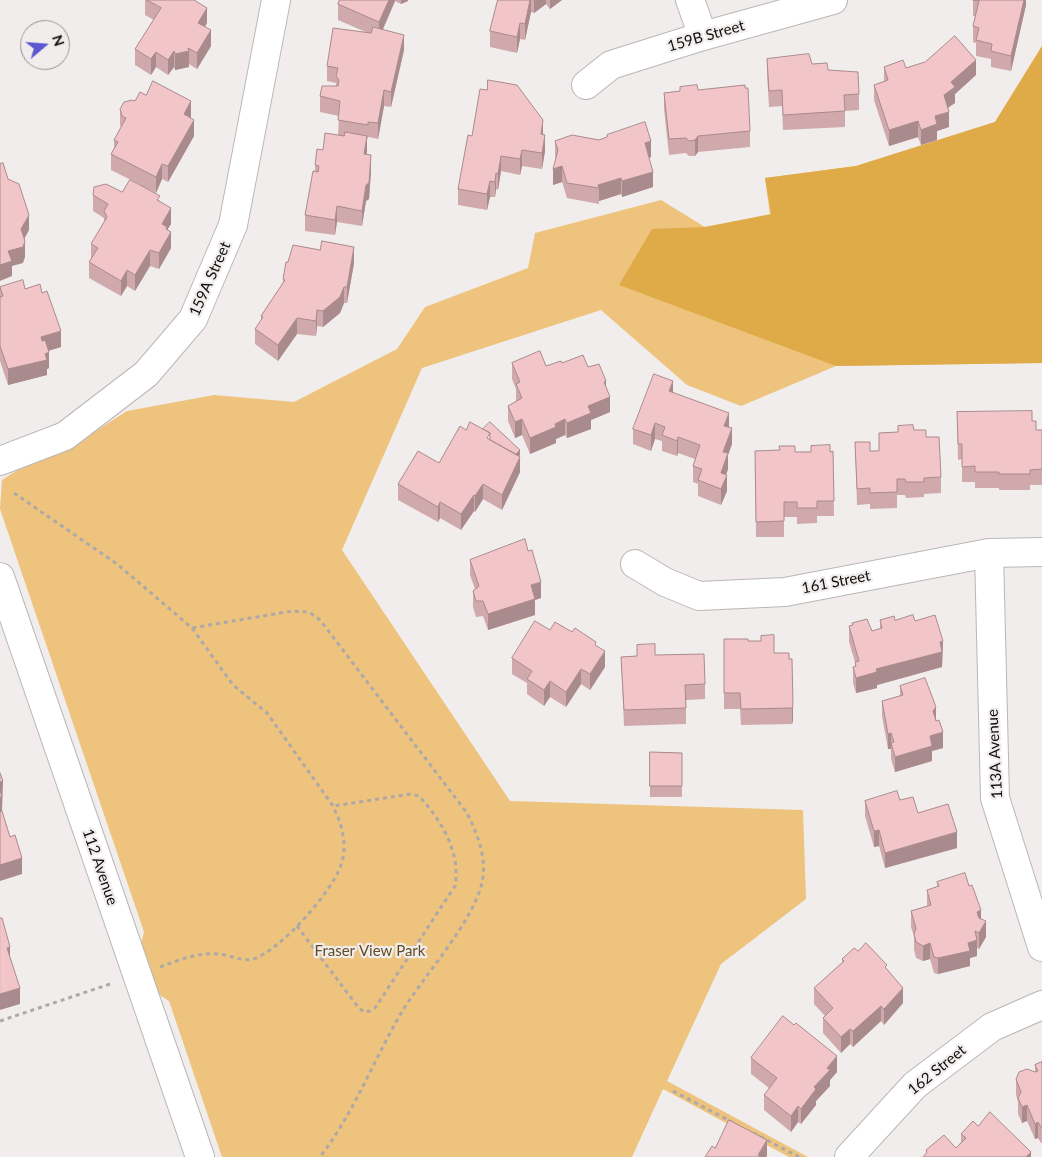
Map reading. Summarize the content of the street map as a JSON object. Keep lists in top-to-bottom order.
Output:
{
  "streets": {
    "street": [
      "159B Street",
      "159A Street",
      "161 Street",
      "113A Avenue",
      "112 Avenue",
      "162 Street"
    ]
  },
  "crossings": [
    ["161 Street", "113A Avenue"]
  ],
  "parks": ["Fraser View Park"],
  "north": "right"
}
